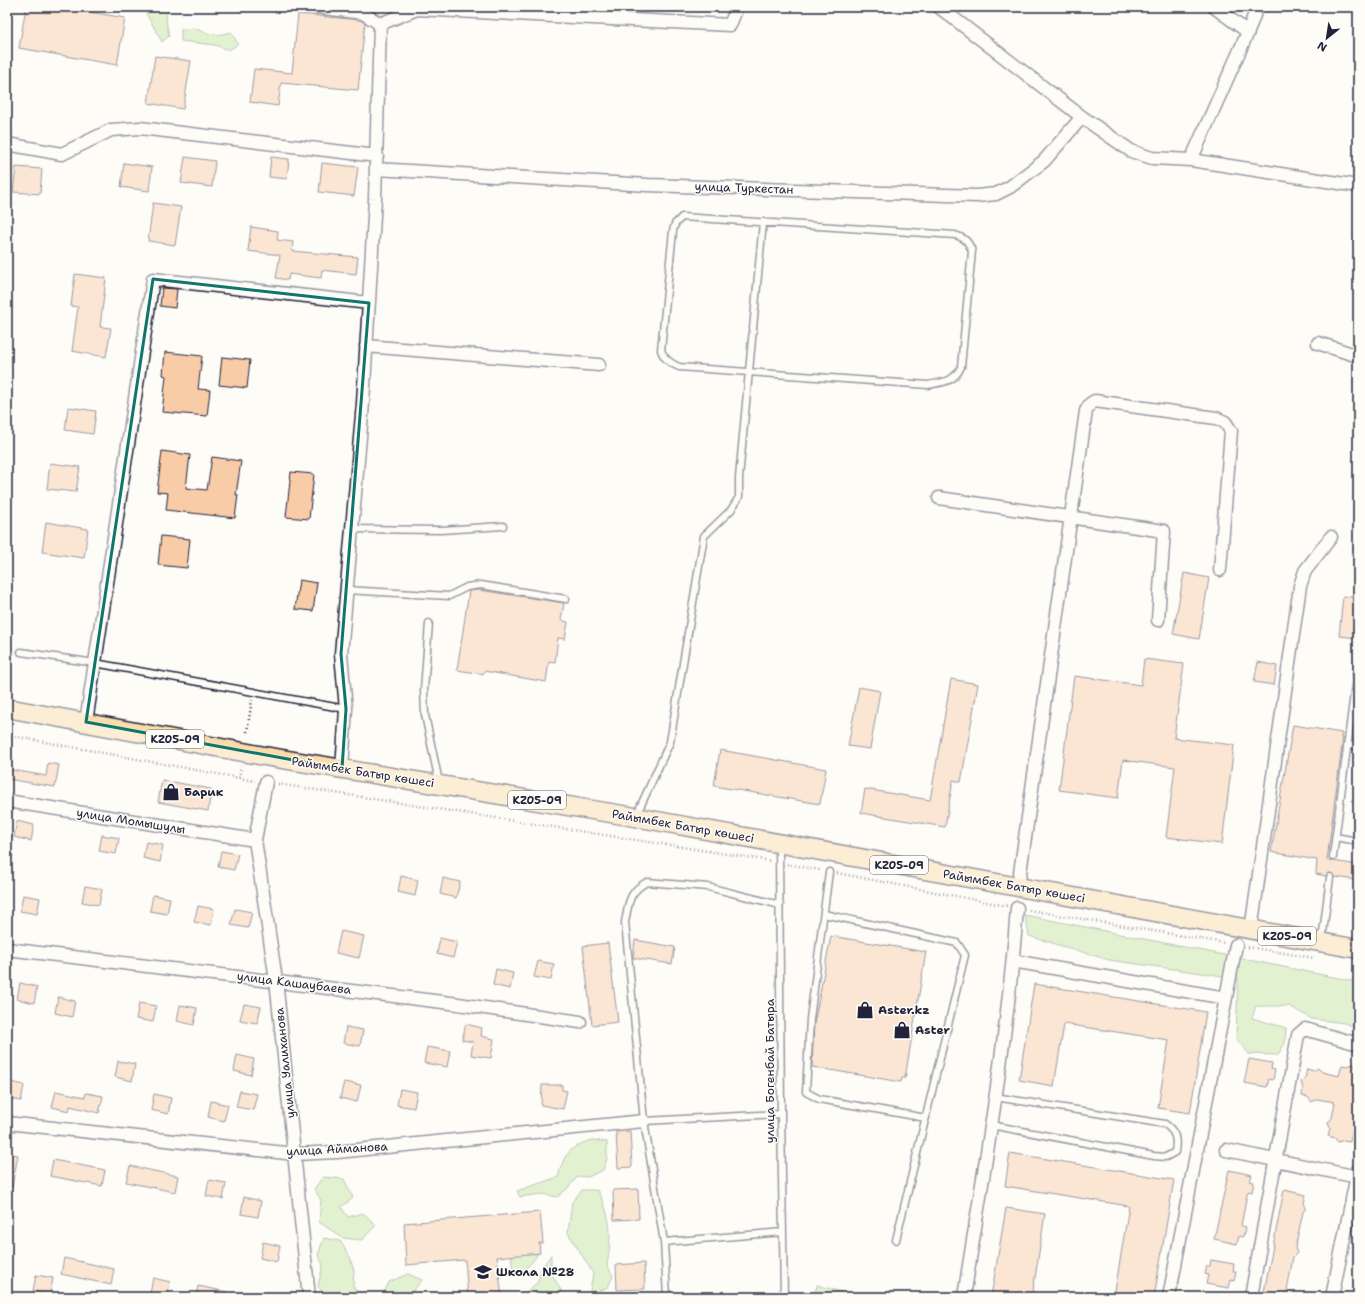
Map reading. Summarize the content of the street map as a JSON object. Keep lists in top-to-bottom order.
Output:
{
  "streets": {
    "main road": ["KZ05-09", "Райымбек Батыр көшесі"],
    "street": [
      "улица Туркестан",
      "улица Момышулы",
      "улица Кашаубаева",
      "улица Уалиханова",
      "улица Айманова"
    ],
    "lane": ["улица Богенбай Батыра"]
  },
  "crossings": [
    ["Райымбек Батыр көшесі", "улица Богенбай Батыра"],
    ["улица Момышулы", "улица Уалиханова"],
    ["улица Кашаубаева", "улица Уалиханова"],
    ["улица Уалиханова", "улица Айманова"]
  ],
  "places": {
    "shop": ["Барик", "Aster.kz", "Aster"],
    "school or university": ["Школа №28"]
  },
  "north": "bottom left"
}
